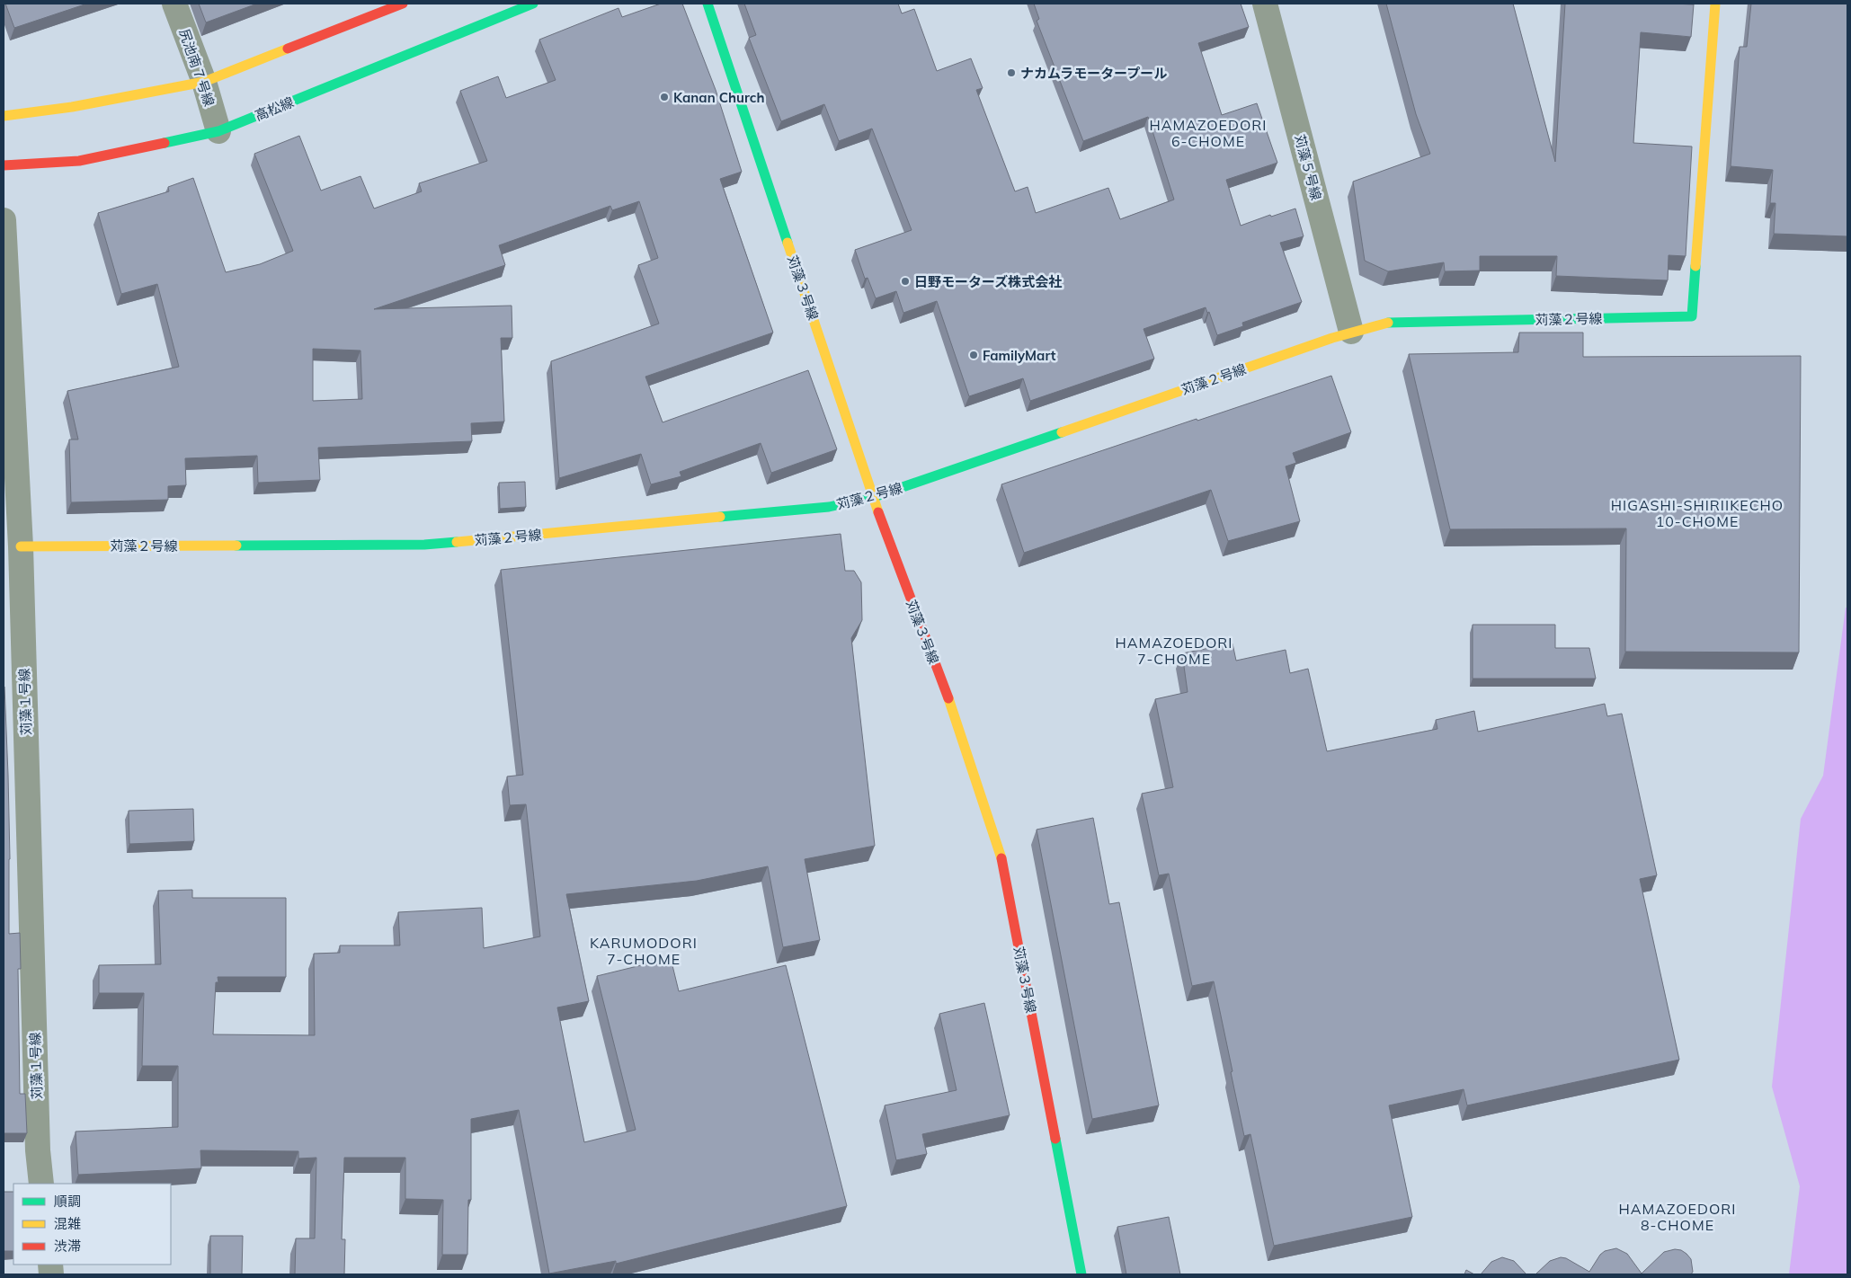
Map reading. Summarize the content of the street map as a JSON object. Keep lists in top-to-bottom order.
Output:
{
  "streets": {
    "street": [
      "尻池南７号線",
      "高松線",
      "苅藻５号線",
      "苅藻３号線",
      "苅藻２号線",
      "苅藻１号線"
    ]
  },
  "crossings": [
    ["尻池南７号線", "高松線"],
    ["苅藻５号線", "苅藻２号線"],
    ["苅藻３号線", "苅藻２号線"],
    ["苅藻２号線", "苅藻１号線"]
  ],
  "districts": [
    "HAMAZOEDORI 6-CHOME",
    "HIGASHI-SHIRIIKECHO 10-CHOME",
    "HAMAZOEDORI 7-CHOME",
    "KARUMODORI 7-CHOME",
    "HAMAZOEDORI 8-CHOME"
  ],
  "places": [
    "ナカムラモータープール",
    "Kanan Church",
    "日野モーターズ株式会社",
    "FamilyMart"
  ],
  "legend": ["順調", "混雑", "渋滞"]
}
